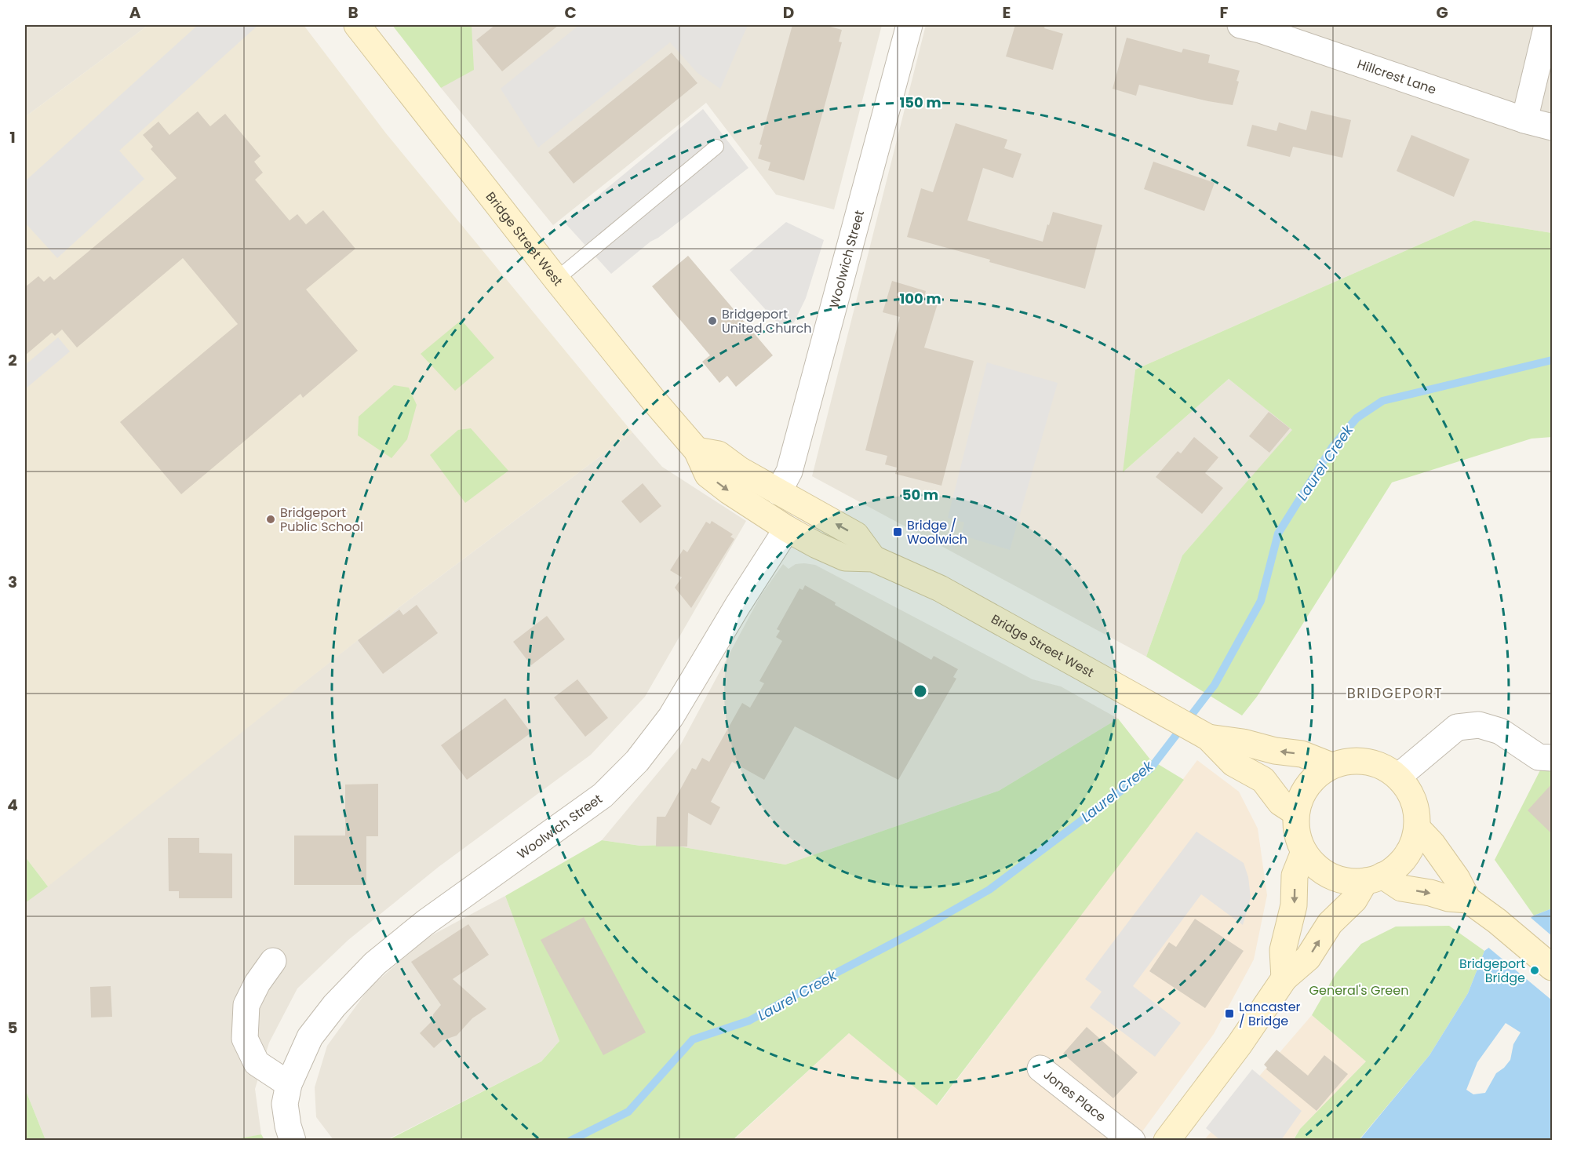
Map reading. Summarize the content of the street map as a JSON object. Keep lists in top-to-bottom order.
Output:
{
  "streets": {
    "main road": ["Bridge Street West"],
    "street": ["Hillcrest Lane", "Woolwich Street", "Jones Place"]
  },
  "crossings": [
    ["Bridge Street West", "Woolwich Street"]
  ],
  "districts": ["BRIDGEPORT"],
  "water": ["Laurel Creek"],
  "parks": ["General's Green"],
  "places": {
    "other": ["Bridgeport United Church", "Bridgeport Public School", "Bridgeport Bridge"],
    "transit": ["Bridge / Woolwich", "Lancaster / Bridge"]
  },
  "grid": {
    "columns": [
      "A",
      "B",
      "C",
      "D",
      "E",
      "F",
      "G"
    ],
    "rows": [
      "1",
      "2",
      "3",
      "4",
      "5"
    ]
  },
  "rings": ["150 m", "100 m", "50 m"]
}
